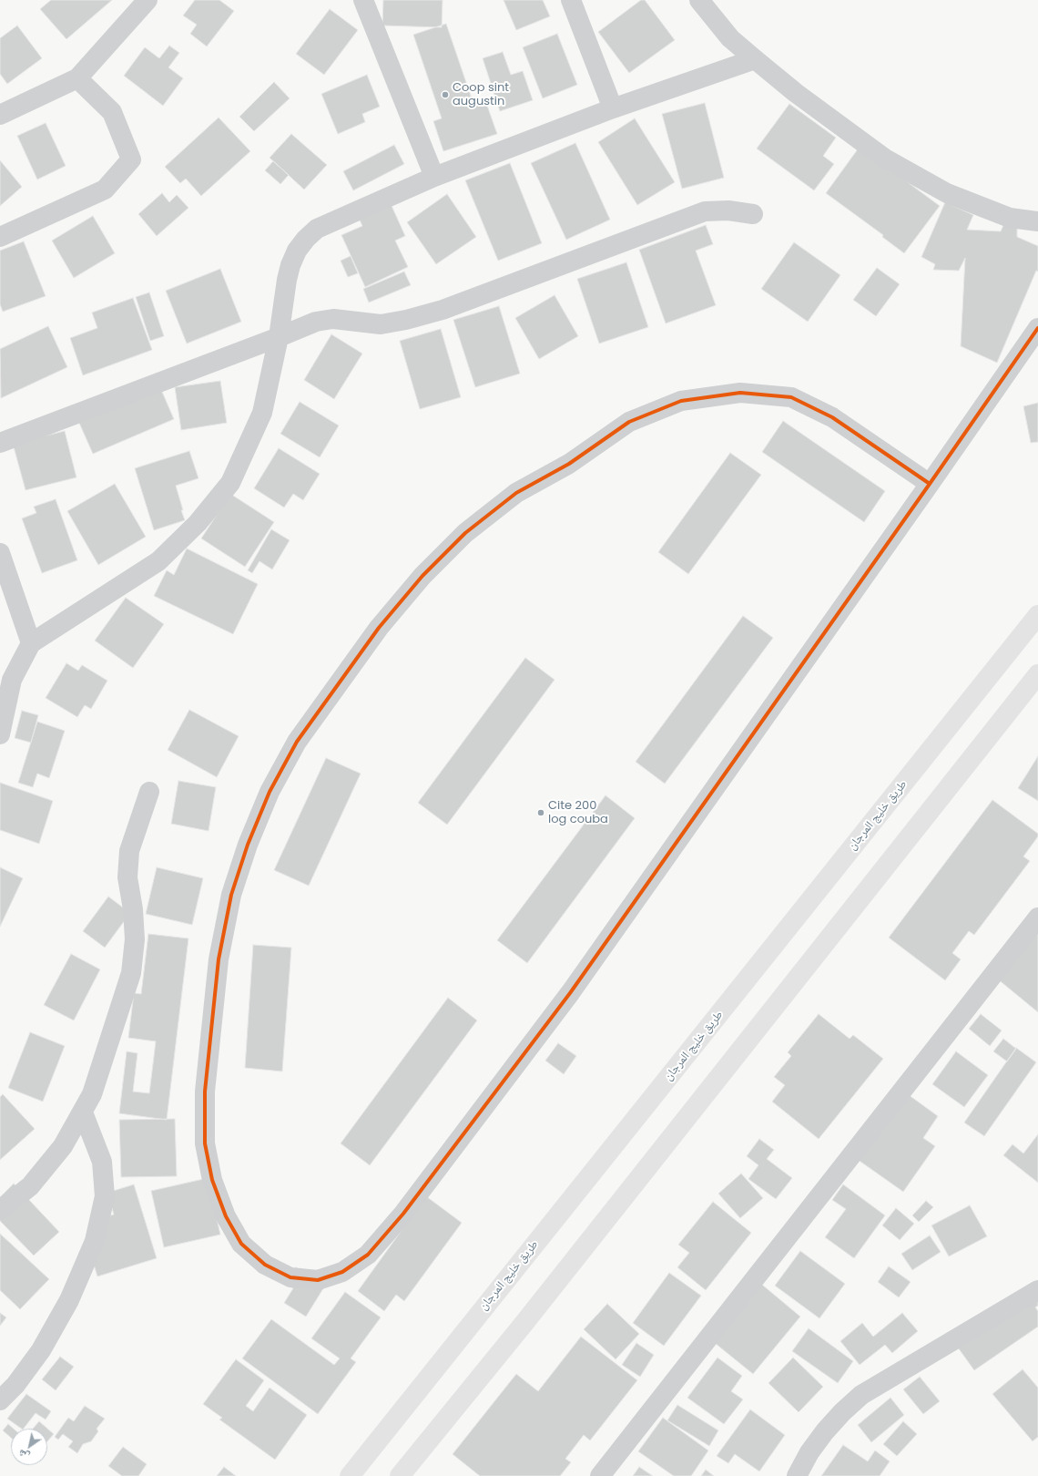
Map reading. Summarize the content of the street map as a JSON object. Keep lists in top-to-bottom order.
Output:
{
  "streets": {
    "main road": ["طريق خليج المرجان"]
  },
  "places": ["Coop sint augustin", "Cite 200 log couba"],
  "north": "bottom left"
}
